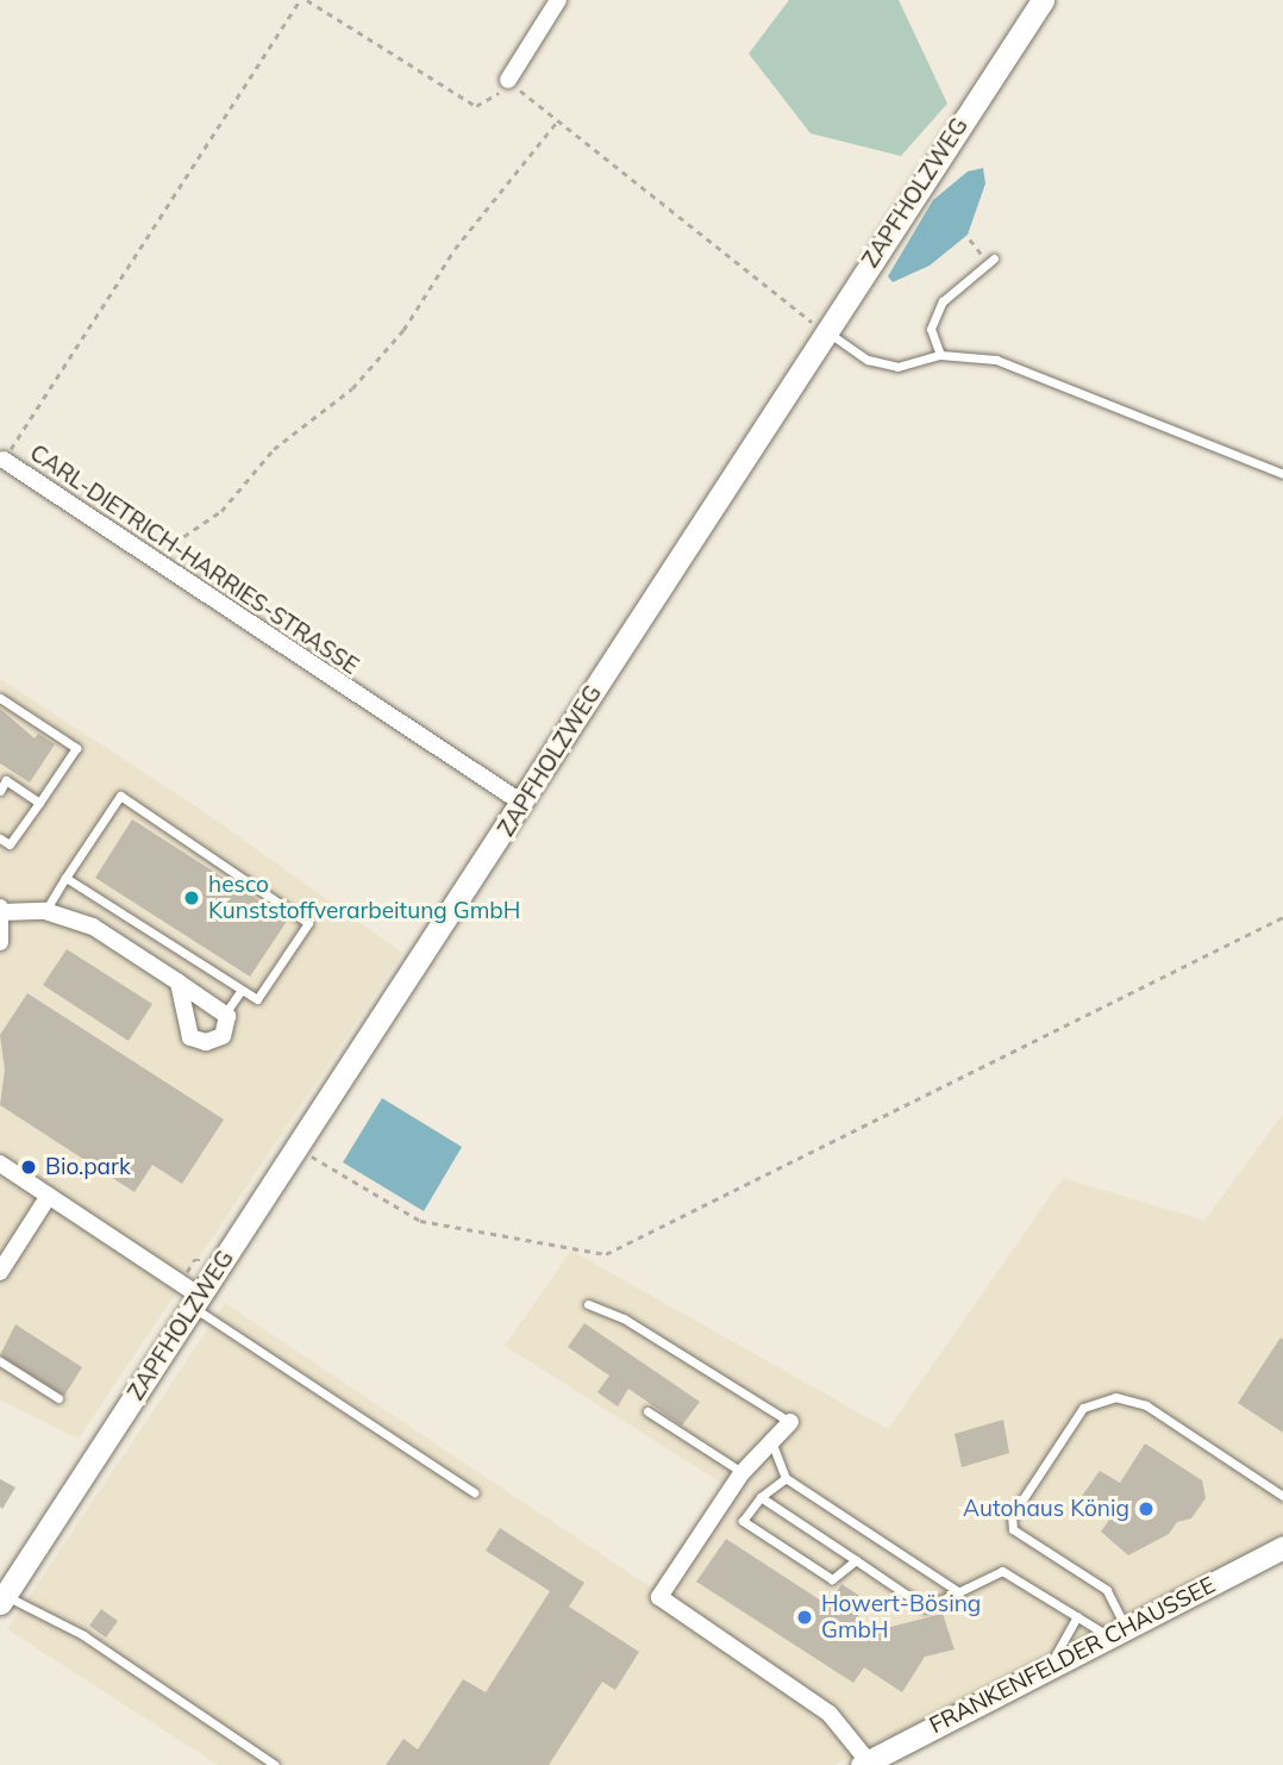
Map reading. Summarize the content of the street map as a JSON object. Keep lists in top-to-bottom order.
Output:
{
  "streets": {
    "street": ["ZAPFHOLZWEG", "CARL-DIETRICH-HARRIES-STRASSE", "FRANKENFELDER CHAUSSEE"]
  },
  "crossings": [
    ["ZAPFHOLZWEG", "CARL-DIETRICH-HARRIES-STRASSE"]
  ],
  "places": [
    "hesco Kunststoffverarbeitung GmbH",
    "Bio.park",
    "Autohaus König",
    "Howert-Bösing GmbH"
  ]
}
